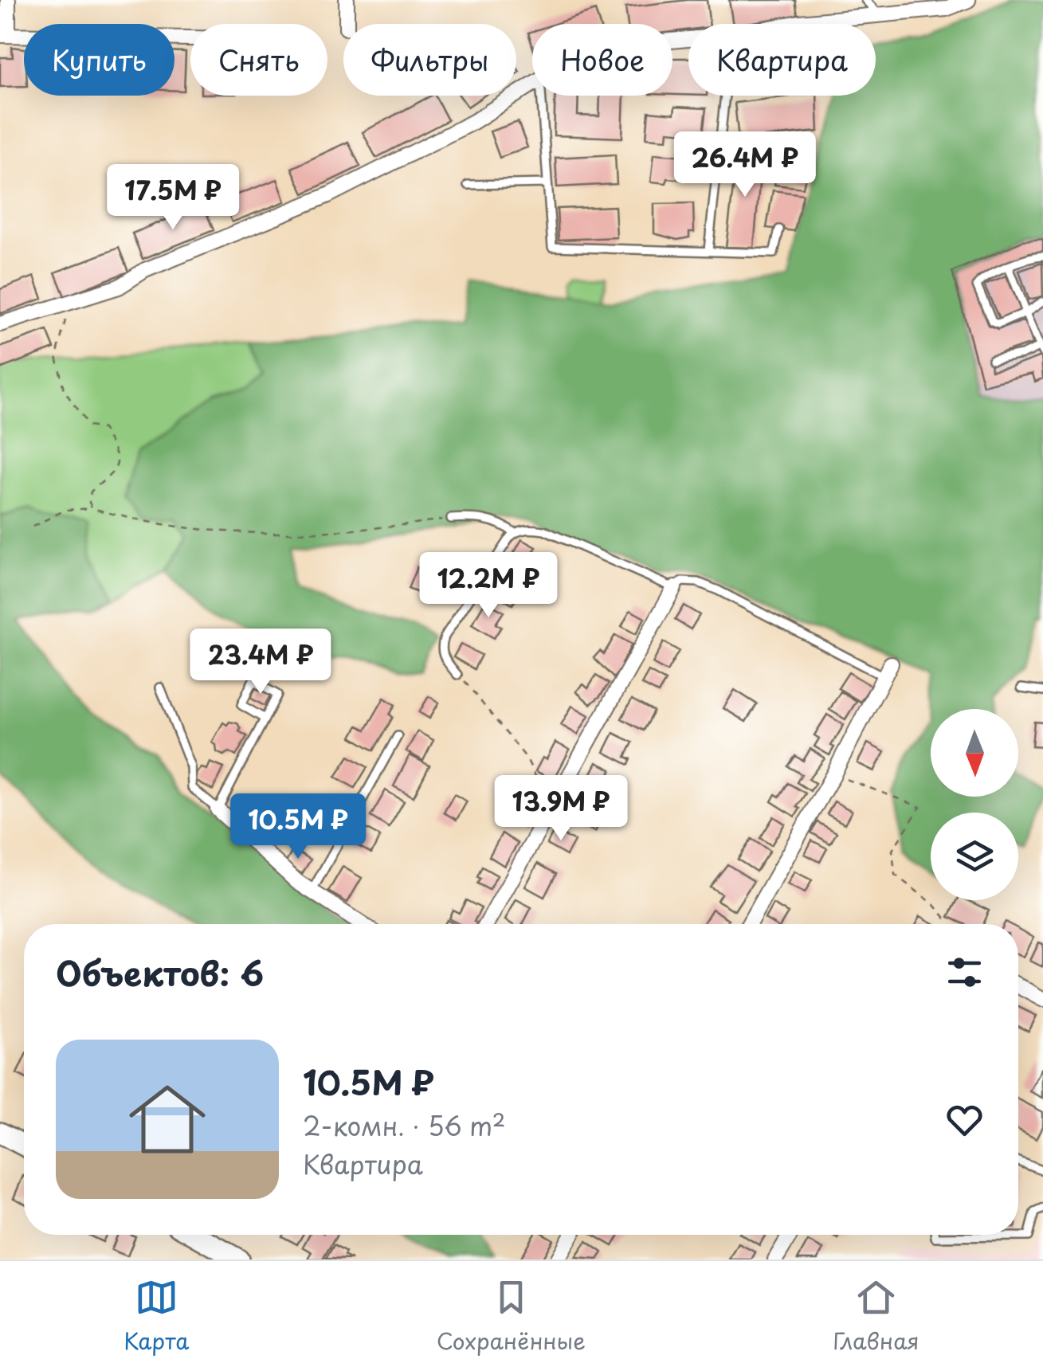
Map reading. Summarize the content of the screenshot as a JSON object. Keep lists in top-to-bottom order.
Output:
{
  "north": "bottom",
  "page": {
    "chip": [
      "Купить",
      "Снять",
      "Фильтры",
      "Новое",
      "Квартира"
    ],
    "price": [
      "26.4M ₽",
      "17.5M ₽",
      "12.2M ₽",
      "23.4M ₽",
      "13.9M ₽",
      "10.5M ₽"
    ],
    "heading": "Объектов: 6",
    "list": [
      {
        "name": "10.5M ₽",
        "note": "2-комн. · 56 m² · Квартира"
      }
    ],
    "tabs": ["Карта", "Сохранённые", "Главная"]
  }
}
